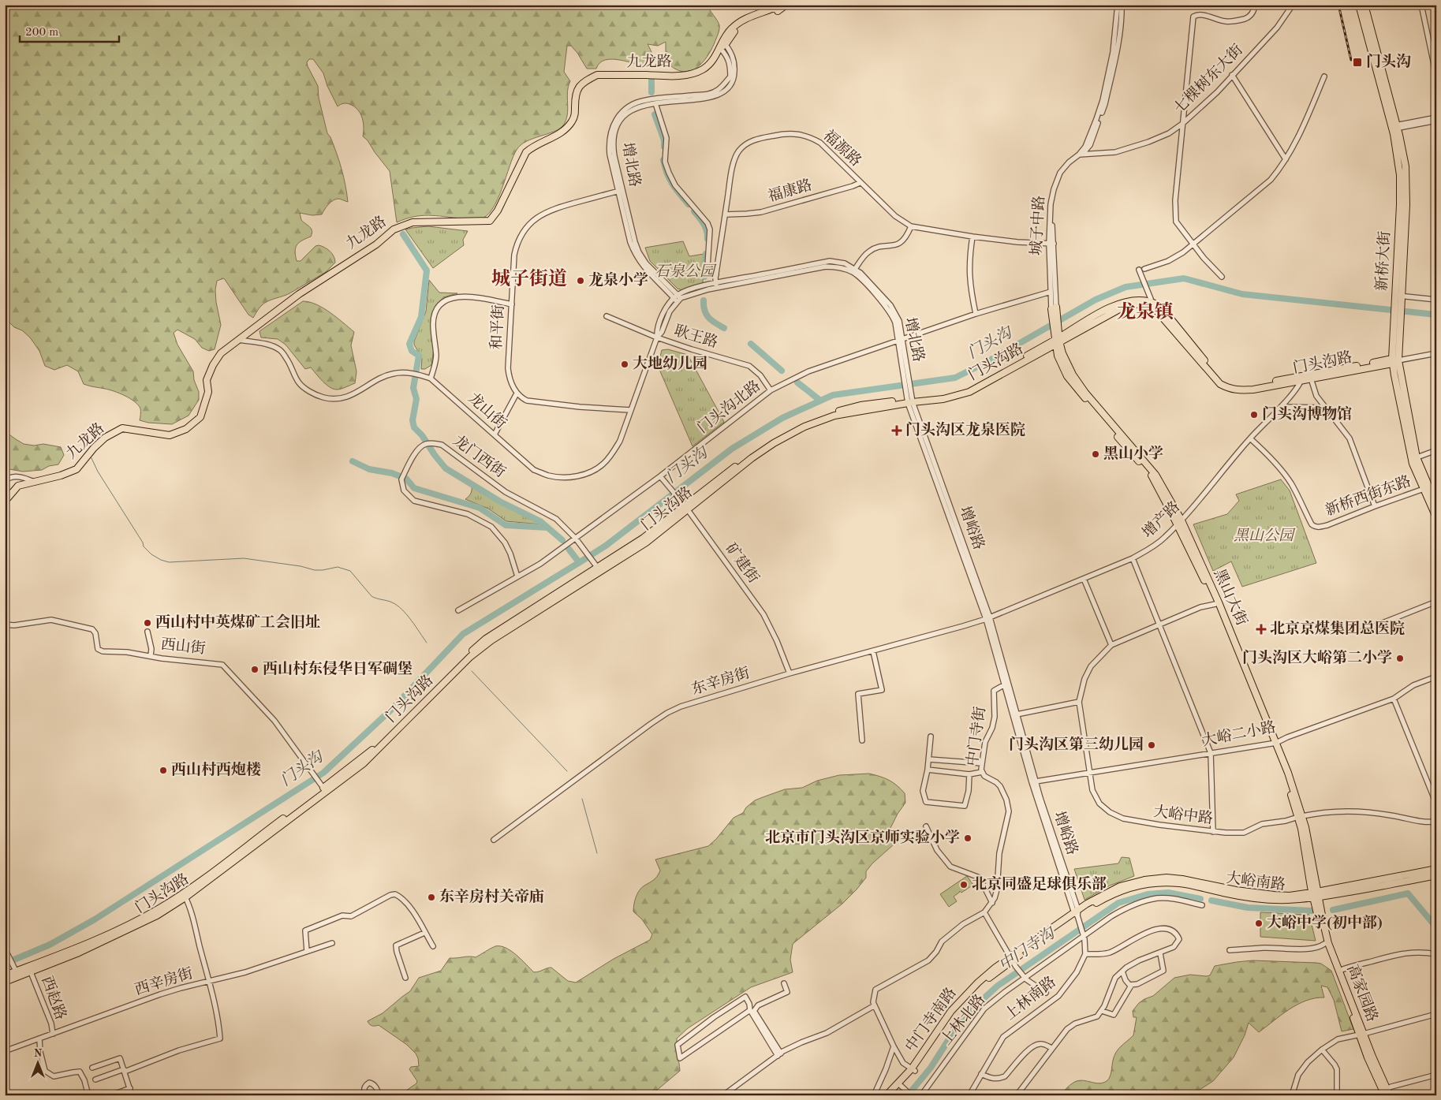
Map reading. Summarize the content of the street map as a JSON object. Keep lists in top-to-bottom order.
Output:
{
  "streets": {
    "main road": [
      "九龙路",
      "新桥大街",
      "门头沟路",
      "黑山大街",
      "大峪南路",
      "高家园路",
      "中门寺南路"
    ],
    "street": [
      "七棵树东大街",
      "福源路",
      "增北路",
      "福康路",
      "城子中路",
      "和平街",
      "耿王路",
      "门头沟北路",
      "龙山街",
      "龙门西街",
      "新桥西街东路",
      "增产路",
      "增峪路",
      "矿建街",
      "西山街",
      "东辛房街",
      "大峪二小路",
      "中门寺街",
      "大峪中路",
      "西辛房街",
      "西赵路",
      "上林南路",
      "上林北路"
    ]
  },
  "crossings": [
    ["九龙路", "增北路"],
    ["九龙路", "龙山街"],
    ["七棵树东大街", "城子中路"],
    ["福源路", "增北路"],
    ["福源路", "福康路"],
    ["福源路", "城子中路"],
    ["增北路", "和平街"],
    ["增北路", "门头沟路"],
    ["增北路", "门头沟北路"],
    ["增北路", "龙山街"],
    ["增北路", "增峪路"],
    ["城子中路", "门头沟北路"],
    ["城子中路", "黑山大街"],
    ["新桥大街", "门头沟路"],
    ["新桥大街", "新桥西街东路"],
    ["耿王路", "门头沟北路"],
    ["耿王路", "龙山街"],
    ["门头沟路", "龙门西街"],
    ["门头沟路", "增产路"],
    ["门头沟路", "增峪路"],
    ["门头沟路", "矿建街"],
    ["门头沟路", "黑山大街"],
    ["门头沟路", "西山街"],
    ["门头沟路", "西赵路"],
    ["门头沟北路", "龙门西街"],
    ["门头沟北路", "矿建街"],
    ["新桥西街东路", "增产路"],
    ["增产路", "增峪路"],
    ["增产路", "黑山大街"],
    ["增产路", "东辛房街"],
    ["增峪路", "东辛房街"],
    ["增峪路", "大峪二小路"],
    ["增峪路", "中门寺街"],
    ["增峪路", "大峪南路"],
    ["增峪路", "中门寺南路"],
    ["矿建街", "东辛房街"],
    ["黑山大街", "大峪二小路"],
    ["黑山大街", "大峪中路"],
    ["黑山大街", "大峪南路"],
    ["黑山大街", "高家园路"],
    ["大峪二小路", "大峪中路"],
    ["大峪南路", "高家园路"],
    ["大峪南路", "中门寺南路"],
    ["西辛房街", "西赵路"]
  ],
  "districts": ["城子街道", "龙泉镇"],
  "water": ["门头沟", "中门寺沟"],
  "parks": ["石泉公园", "黑山公园"],
  "places": {
    "transit": ["门头沟"],
    "other": [
      "龙泉小学",
      "大地幼儿园",
      "门头沟博物馆",
      "黑山小学",
      "西山村中英煤矿工会旧址",
      "门头沟区大峪第二小学",
      "西山村东侵华日军碉堡",
      "门头沟区第三幼儿园",
      "西山村西炮楼",
      "北京市门头沟区京师实验小学",
      "北京同盛足球俱乐部",
      "东辛房村关帝庙",
      "大峪中学(初中部)"
    ],
    "health": ["门头沟区龙泉医院", "北京京煤集团总医院"]
  },
  "scale_bar": "200 m",
  "north": "top"
}
